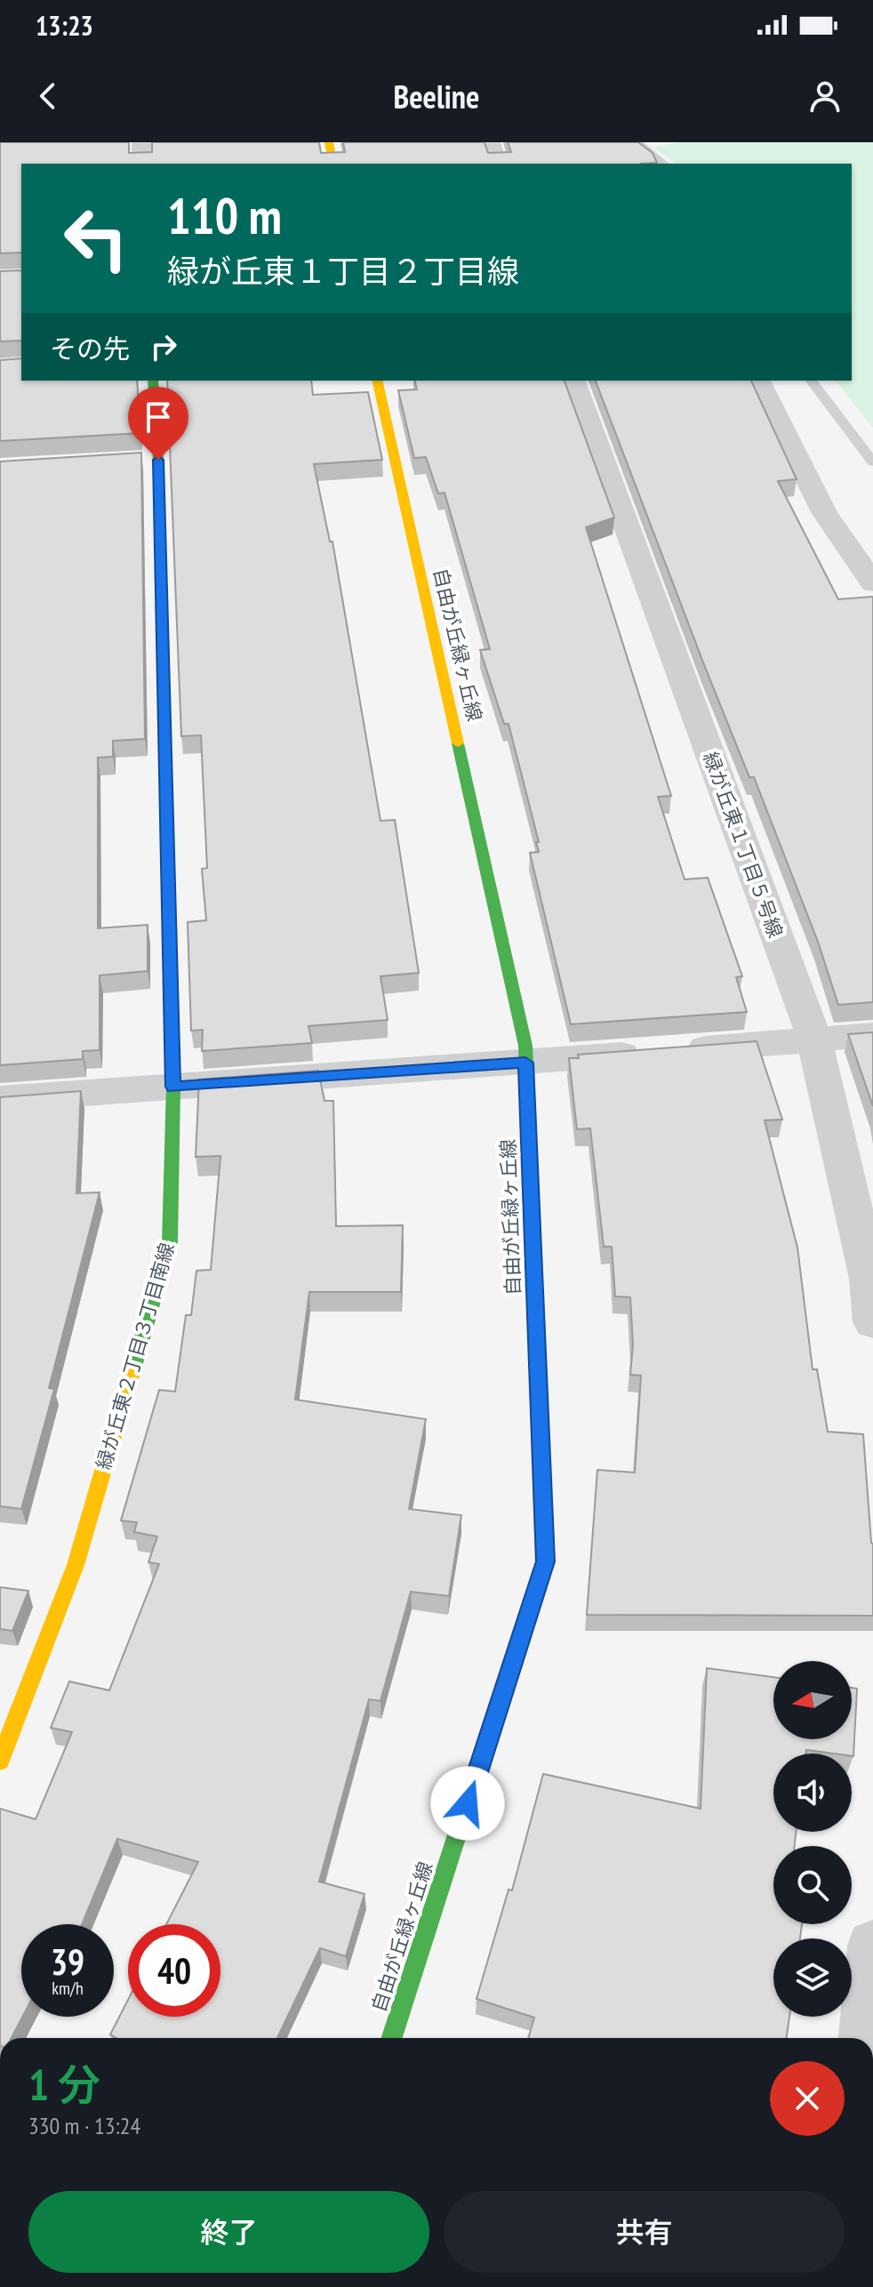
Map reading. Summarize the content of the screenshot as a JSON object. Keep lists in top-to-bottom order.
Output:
{
  "streets": {
    "street": ["自由が丘緑ヶ丘線", "緑が丘東１丁目５号線", "緑が丘東２丁目３丁目南線"]
  },
  "north": "left",
  "page": {
    "status": "13:23",
    "header": "Beeline",
    "turn": ["110 m", "緑が丘東１丁目２丁目線"],
    "then": "その先",
    "speed": "39 km/h",
    "limit": "40",
    "heading": ["1 分", "330 m · 13:24"],
    "buttons": ["終了", "共有"]
  }
}
